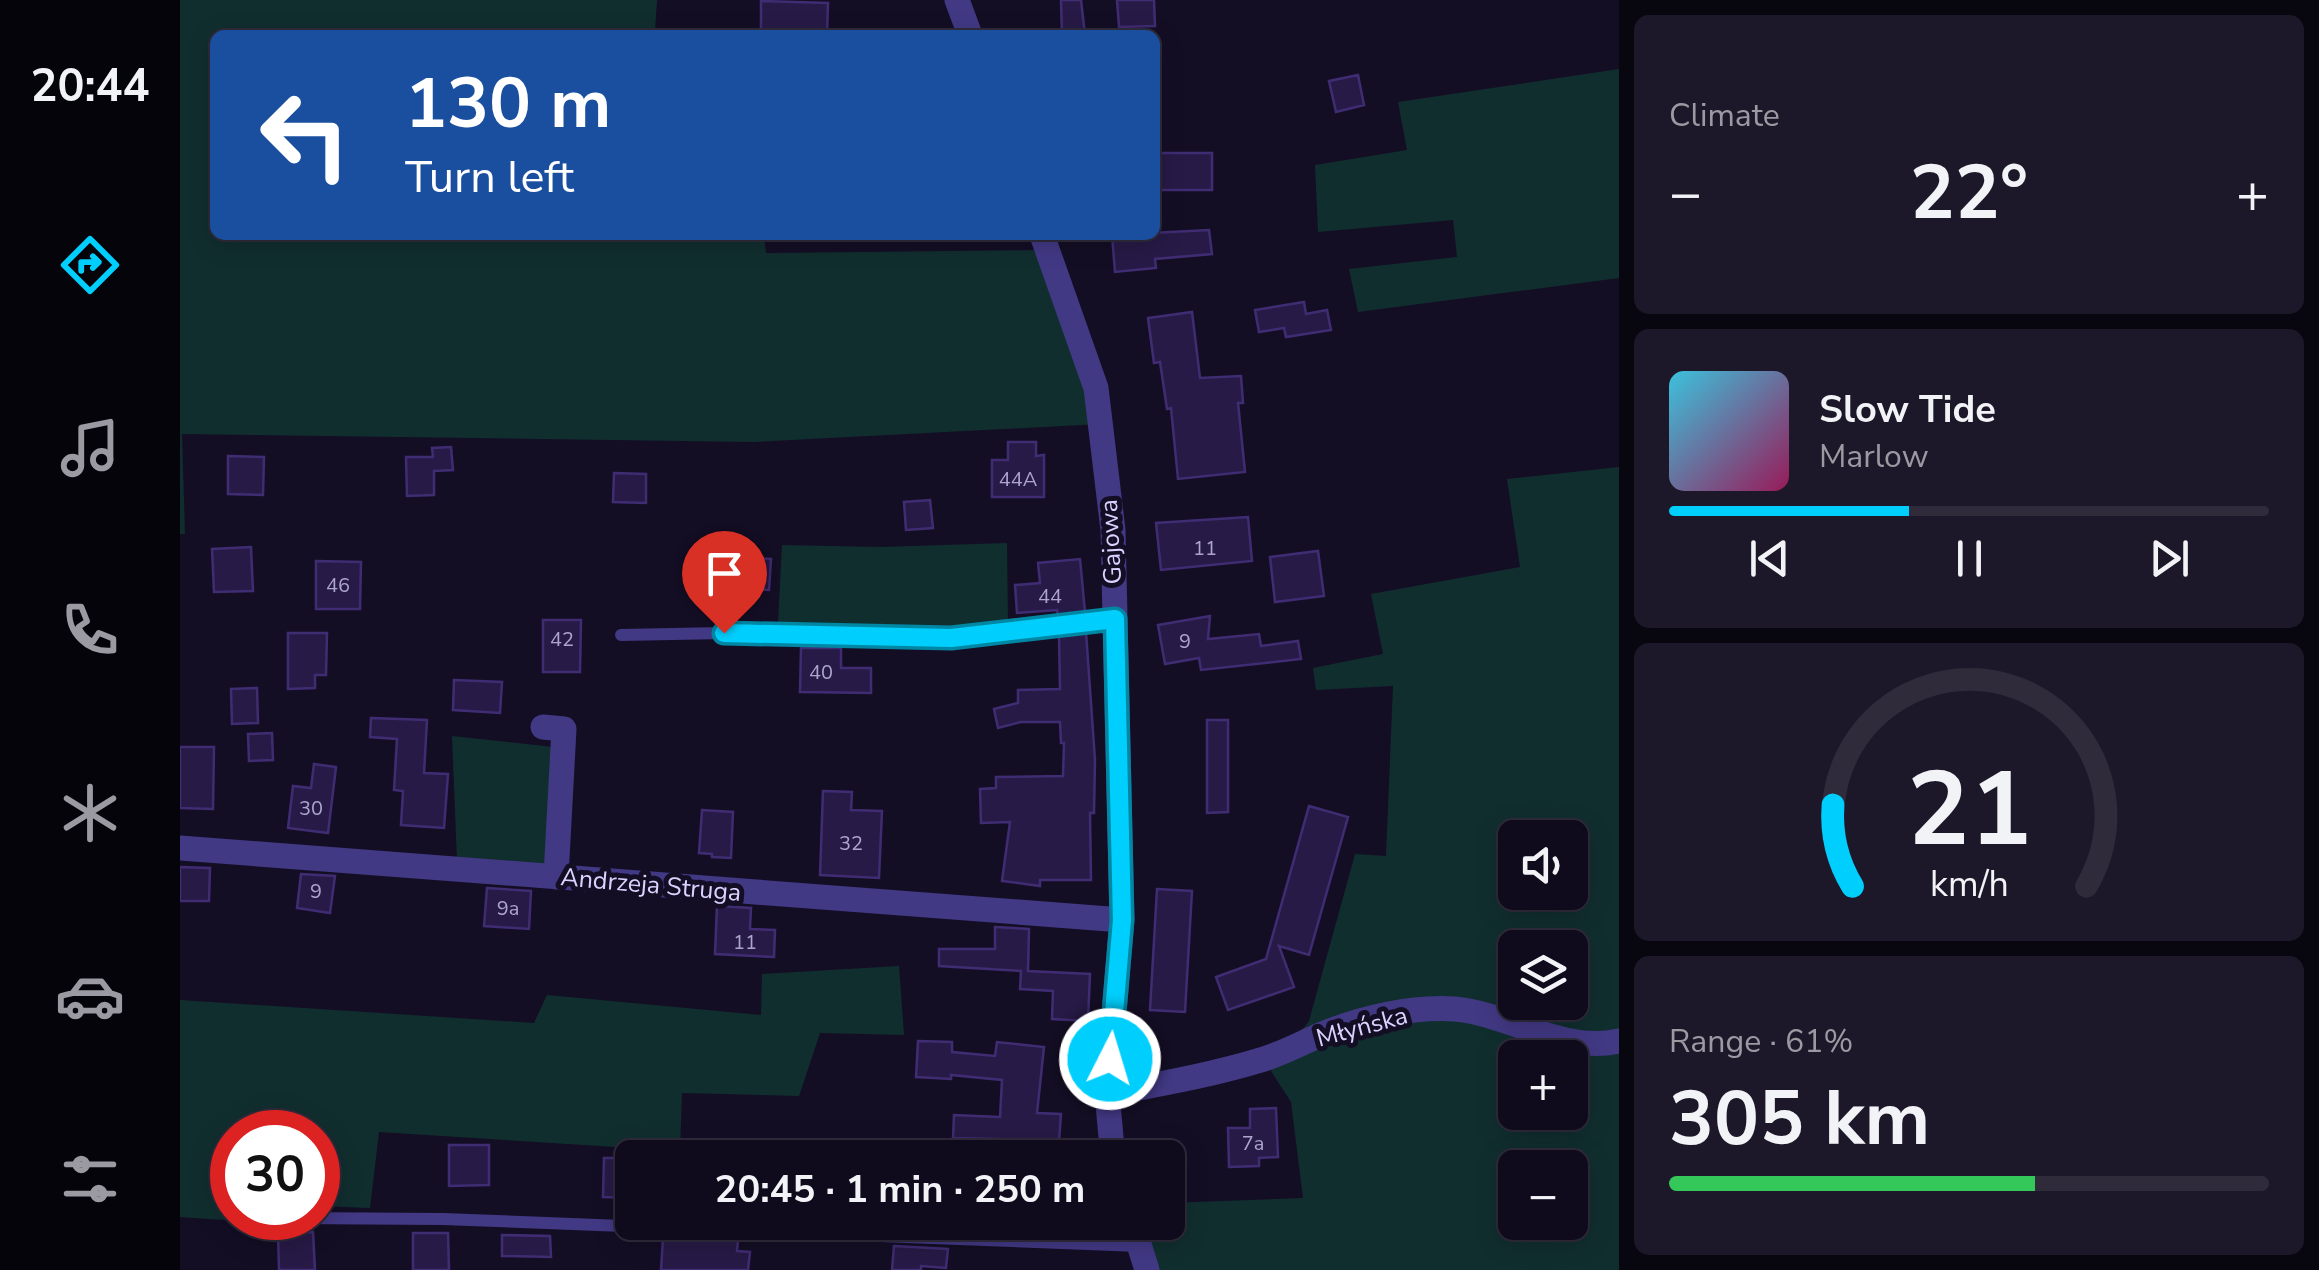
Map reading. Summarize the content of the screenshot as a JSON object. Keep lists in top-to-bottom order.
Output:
{
  "streets": {
    "street": ["Gajowa", "Andrzeja Struga", "Młyńska"]
  },
  "crossings": [
    ["Gajowa", "Andrzeja Struga"],
    ["Gajowa", "Młyńska"]
  ],
  "house_numbers": [
    "44A",
    "11",
    "46",
    "44",
    "42",
    "9",
    "40",
    "30",
    "32",
    "9",
    "9a",
    "11",
    "7a"
  ],
  "page": {
    "tabs": "20:44",
    "tile": [
      "Climate",
      ["Range · 61%", "305 km"]
    ],
    "turn": ["130 m", "Turn left"],
    "heat": ["−", "22°", "+"],
    "song": ["Slow Tide", "Marlow"],
    "map_buttons": ["+", "−"],
    "limit": "30",
    "trip": "20:45 · 1 min · 250 m",
    "gauge": ["21", "km/h"]
  }
}
